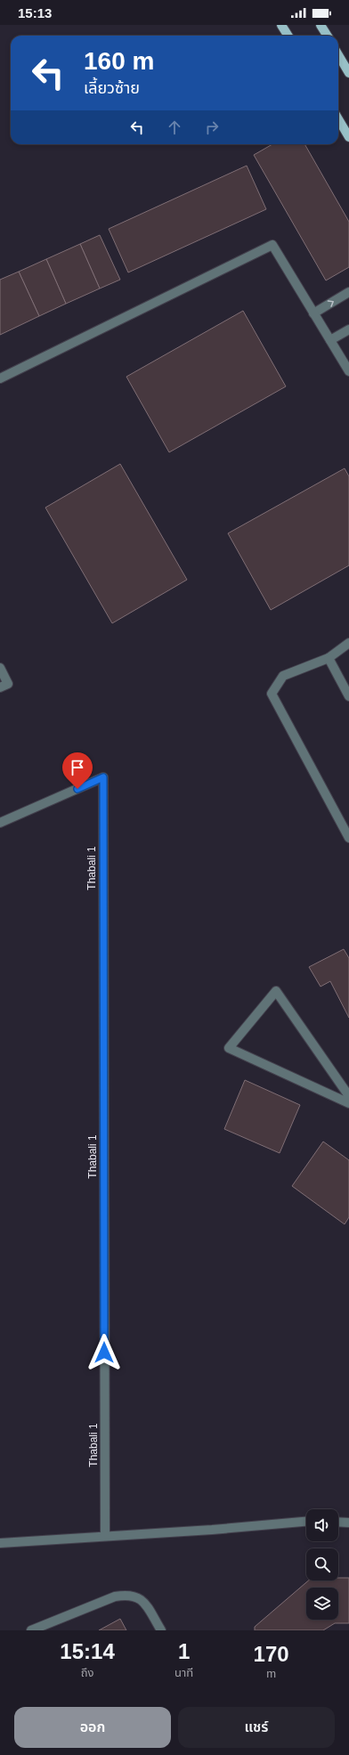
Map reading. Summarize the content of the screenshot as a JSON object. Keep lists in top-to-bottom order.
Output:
{
  "streets": {
    "street": ["Thabali 1"]
  },
  "page": {
    "status": "15:13",
    "turn": ["160 m", "เลี้ยวซ้าย"],
    "eta": [
      "15:14",
      "ถึง",
      "1",
      "นาที",
      "170",
      "m"
    ],
    "buttons": ["ออก", "แชร์"]
  }
}
